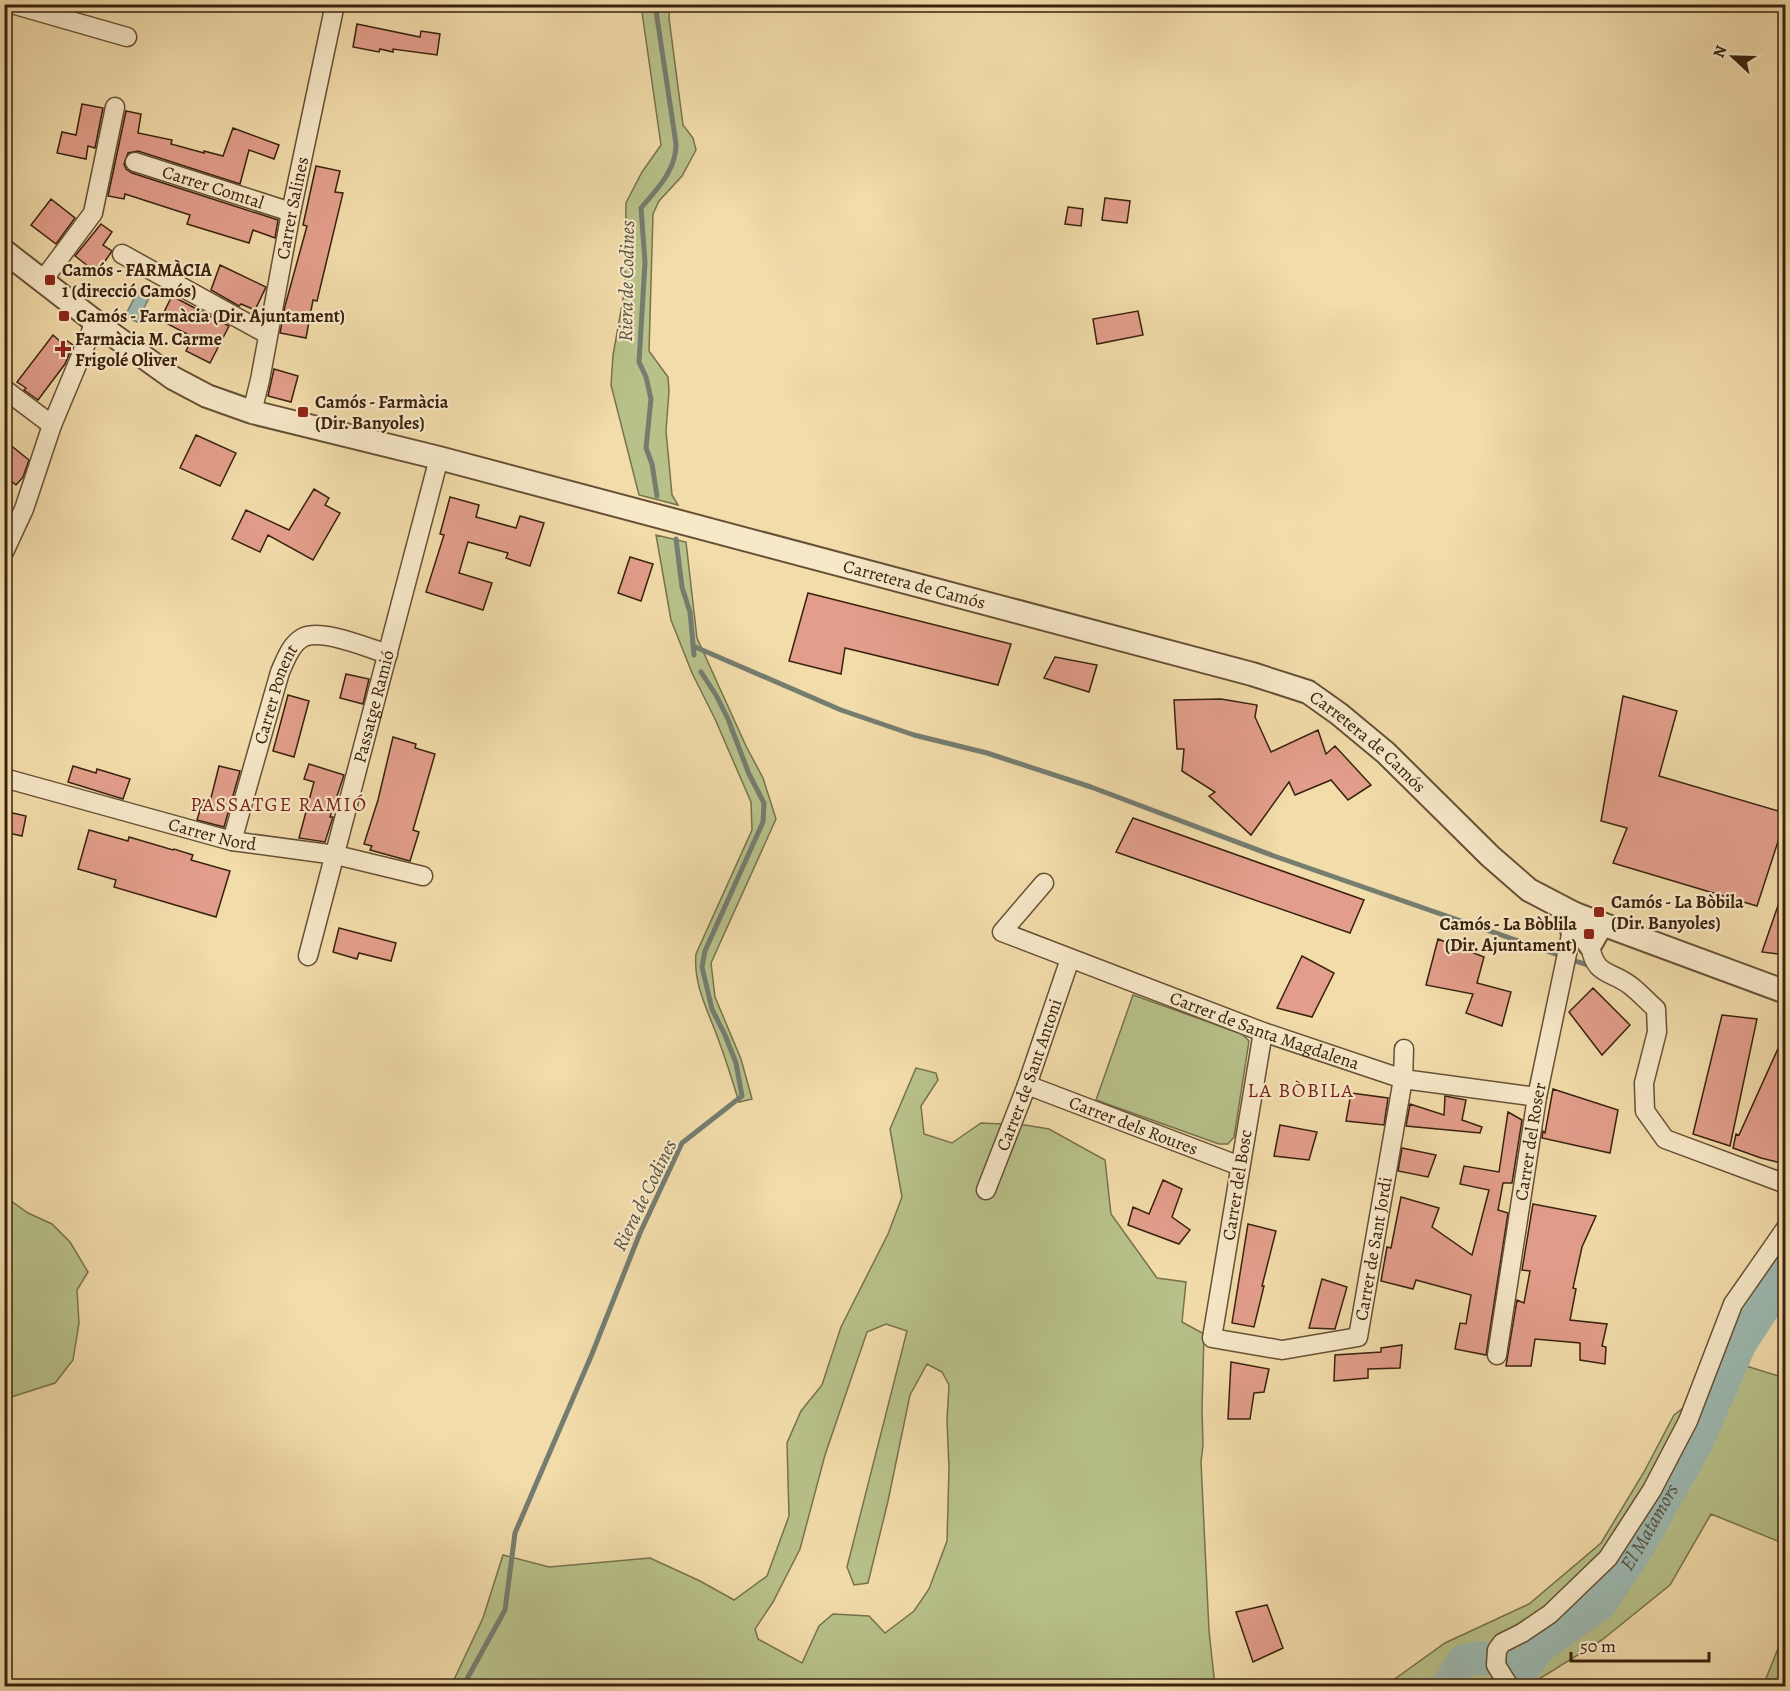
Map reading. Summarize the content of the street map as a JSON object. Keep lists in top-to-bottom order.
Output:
{
  "streets": {
    "street": [
      "Carrer Comtal",
      "Carrer Salines",
      "Carretera de Camós",
      "Carrer Ponent",
      "Passatge Ramió",
      "Carrer Nord",
      "Carrer de Santa Magdalena",
      "Carrer de Sant Antoni",
      "Carrer dels Roures",
      "Carrer del Roser",
      "Carrer del Bosc",
      "Carrer de Sant Jordi"
    ]
  },
  "crossings": [
    ["Carrer Comtal", "Carrer Salines"],
    ["Carrer Salines", "Carretera de Camós"],
    ["Carretera de Camós", "Passatge Ramió"],
    ["Carretera de Camós", "Carrer del Roser"],
    ["Carrer Ponent", "Passatge Ramió"],
    ["Carrer Ponent", "Carrer Nord"],
    ["Passatge Ramió", "Carrer Nord"],
    ["Carrer de Santa Magdalena", "Carrer de Sant Antoni"],
    ["Carrer de Santa Magdalena", "Carrer del Roser"],
    ["Carrer de Santa Magdalena", "Carrer del Bosc"],
    ["Carrer de Santa Magdalena", "Carrer de Sant Jordi"],
    ["Carrer de Sant Antoni", "Carrer dels Roures"],
    ["Carrer dels Roures", "Carrer del Bosc"],
    ["Carrer del Bosc", "Carrer de Sant Jordi"]
  ],
  "districts": ["PASSATGE RAMIÓ", "LA BÒBILA"],
  "water": ["Riera de Codines", "El Matamors"],
  "places": {
    "transit": [
      "Camós - FARMÀCIA 1 (direcció Camós)",
      "Camós - Farmàcia (Dir. Ajuntament)",
      "Camós - Farmàcia (Dir. Banyoles)",
      "Camós - La Bòbila (Dir. Banyoles)",
      "Camós - La Bòblila (Dir. Ajuntament)"
    ],
    "health": ["Farmàcia M. Carme Frigolé Oliver"]
  },
  "scale_bar": "50 m",
  "north": "left"
}
